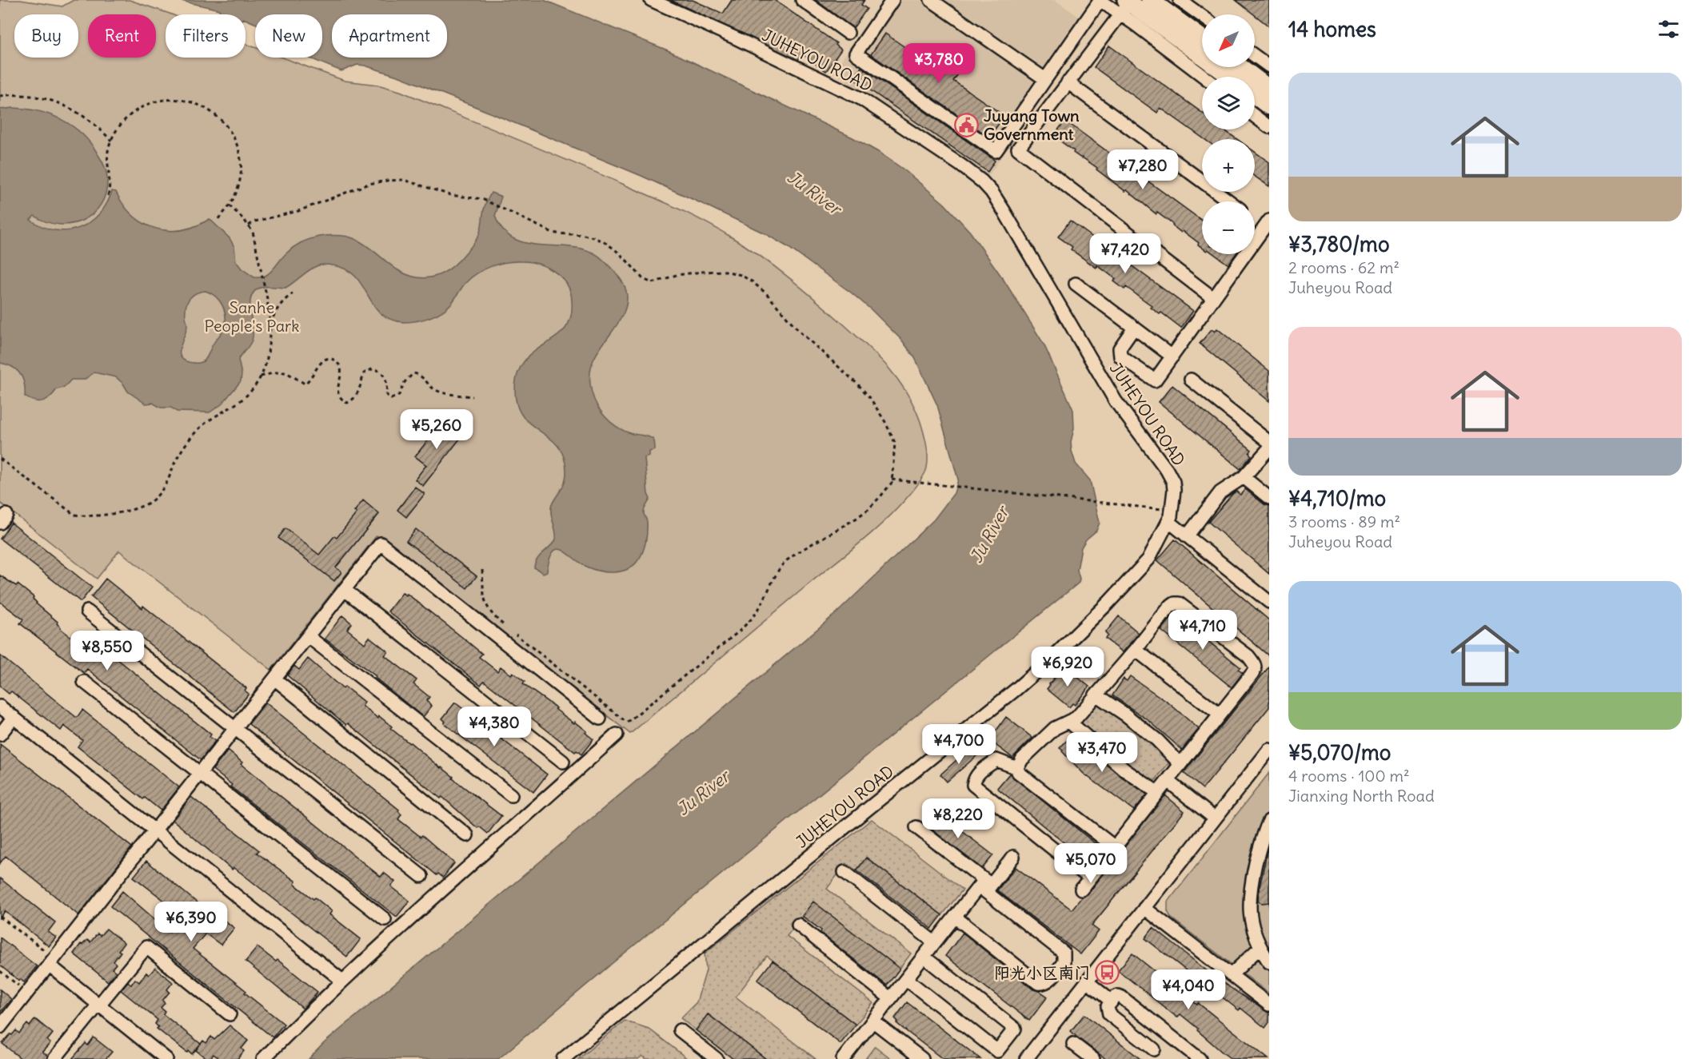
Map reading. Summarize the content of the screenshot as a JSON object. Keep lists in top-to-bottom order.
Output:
{
  "streets": {
    "street": ["JUHEYOU ROAD"]
  },
  "water": ["Ju River"],
  "parks": ["Sanhe People's Park"],
  "places": {
    "public building": ["Juyang Town Government"],
    "bus stop": ["阳光小区南门"]
  },
  "north": "bottom left",
  "page": {
    "heading": "14 homes",
    "map_buttons": ["+", "−"],
    "chip": [
      "Buy",
      "Rent",
      "Filters",
      "New",
      "Apartment"
    ],
    "price": [
      "¥3,780",
      "¥7,280",
      "¥7,420",
      "¥5,260",
      "¥4,710",
      "¥8,550",
      "¥6,920",
      "¥4,380",
      "¥4,700",
      "¥3,470",
      "¥8,220",
      "¥5,070",
      "¥6,390",
      "¥4,040"
    ],
    "list": [
      {
        "name": "¥3,780/mo",
        "note": "2 rooms · 62 m² · Juheyou Road"
      },
      {
        "name": "¥4,710/mo",
        "note": "3 rooms · 89 m² · Juheyou Road"
      },
      {
        "name": "¥5,070/mo",
        "note": "4 rooms · 100 m² · Jianxing North Road"
      }
    ]
  }
}
